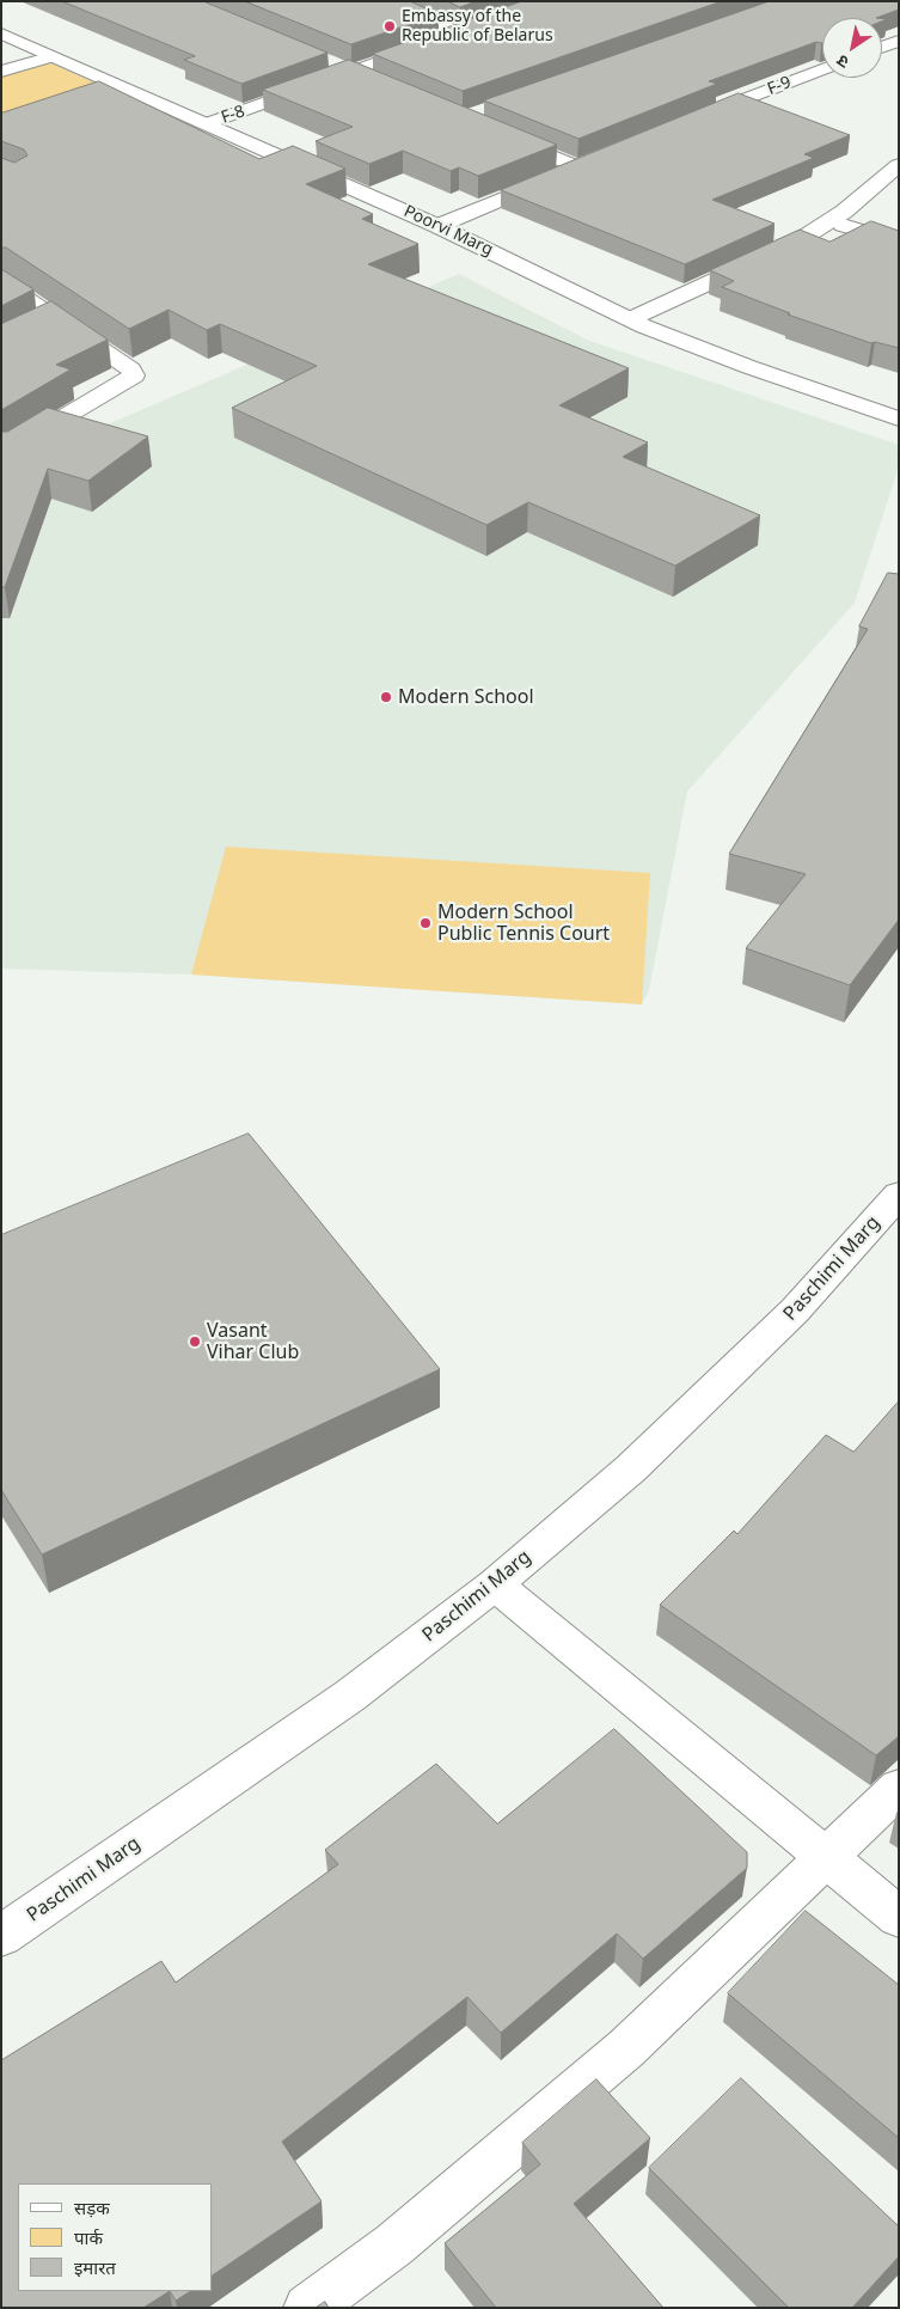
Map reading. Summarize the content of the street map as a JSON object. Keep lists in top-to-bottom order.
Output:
{
  "streets": {
    "street": [
      "F-9",
      "F-8",
      "Poorvi Marg",
      "Paschimi Marg"
    ]
  },
  "crossings": [
    ["F-8", "Poorvi Marg"]
  ],
  "places": [
    "Embassy of the Republic of Belarus",
    "Modern School",
    "Modern School Public Tennis Court",
    "Vasant Vihar Club"
  ],
  "legend": ["सड़क", "पार्क", "इमारत"],
  "north": "bottom left"
}
